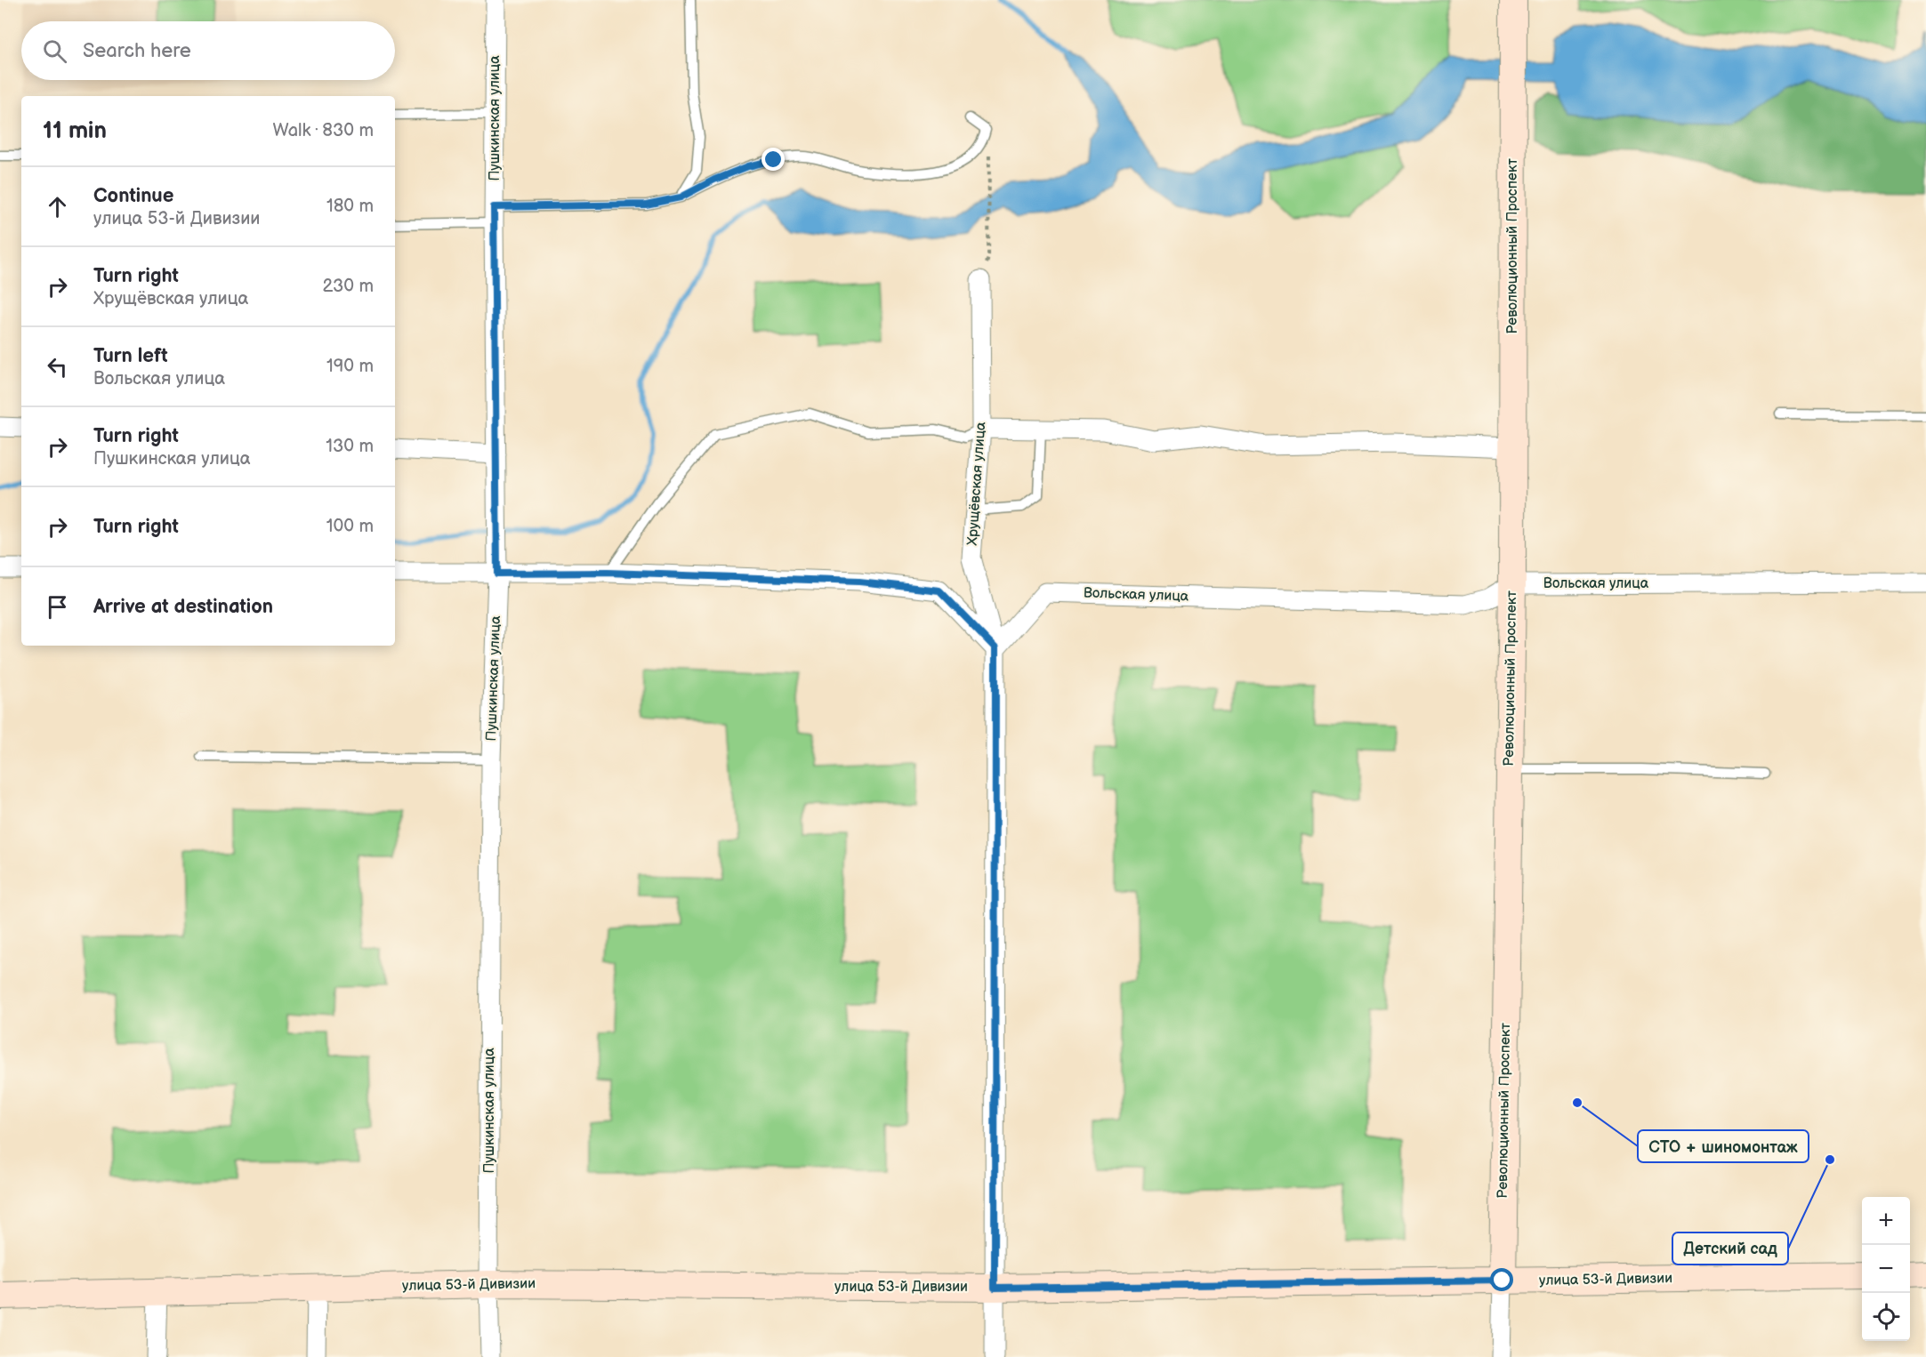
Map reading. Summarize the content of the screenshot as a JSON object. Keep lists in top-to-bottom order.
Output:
{
  "streets": {
    "street": [
      "Пушкинская улица",
      "Революционный Проспект",
      "Хрущёвская улица",
      "Вольская улица",
      "улица 53-й Дивизии"
    ]
  },
  "crossings": [
    ["Пушкинская улица", "улица 53-й Дивизии"],
    ["Революционный Проспект", "Вольская улица"],
    ["Революционный Проспект", "улица 53-й Дивизии"],
    ["Хрущёвская улица", "Вольская улица"],
    ["Хрущёвская улица", "улица 53-й Дивизии"]
  ],
  "places": ["СТО + шиномонтаж", "Детский сад"],
  "page": {
    "search": "Search here",
    "heading": ["11 min", "Walk · 830 m"],
    "list": [
      ["Continue", "улица 53-й Дивизии", "180 m"],
      ["Turn right", "Хрущёвская улица", "230 m"],
      ["Turn left", "Вольская улица", "190 m"],
      ["Turn right", "Пушкинская улица", "130 m"],
      ["Turn right", "100 m"],
      "Arrive at destination"
    ],
    "map_buttons": ["+", "−"]
  }
}
